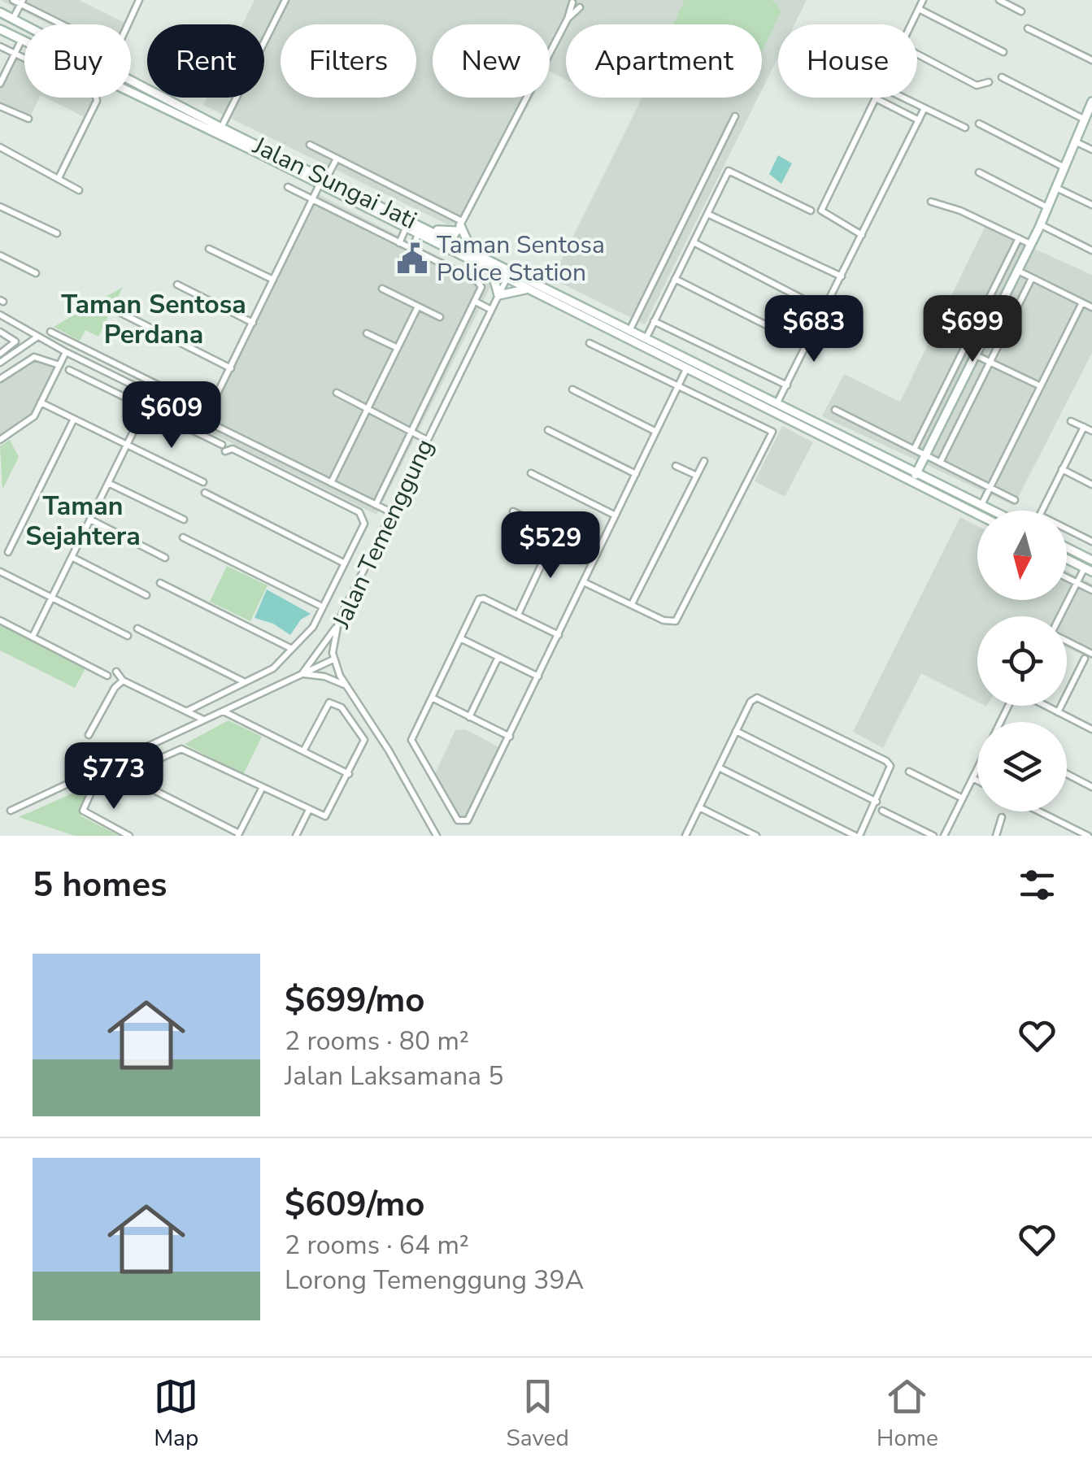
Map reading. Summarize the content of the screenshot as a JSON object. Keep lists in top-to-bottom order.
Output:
{
  "streets": {
    "main road": ["Jalan Sungai Jati"],
    "street": ["Jalan Temenggung"]
  },
  "crossings": [
    ["Jalan Sungai Jati", "Jalan Temenggung"]
  ],
  "districts": ["Taman Sentosa Perdana", "Taman Sejahtera"],
  "places": {
    "public building": ["Taman Sentosa Police Station"]
  },
  "north": "bottom",
  "page": {
    "chip": [
      "Buy",
      "Rent",
      "Filters",
      "New",
      "Apartment",
      "House"
    ],
    "price": [
      "$683",
      "$699",
      "$609",
      "$529",
      "$773"
    ],
    "heading": "5 homes",
    "list": [
      {
        "name": "$699/mo",
        "note": "2 rooms · 80 m² · Jalan Laksamana 5"
      },
      {
        "name": "$609/mo",
        "note": "2 rooms · 64 m² · Lorong Temenggung 39A"
      }
    ],
    "tabs": ["Map", "Saved", "Home"]
  }
}
